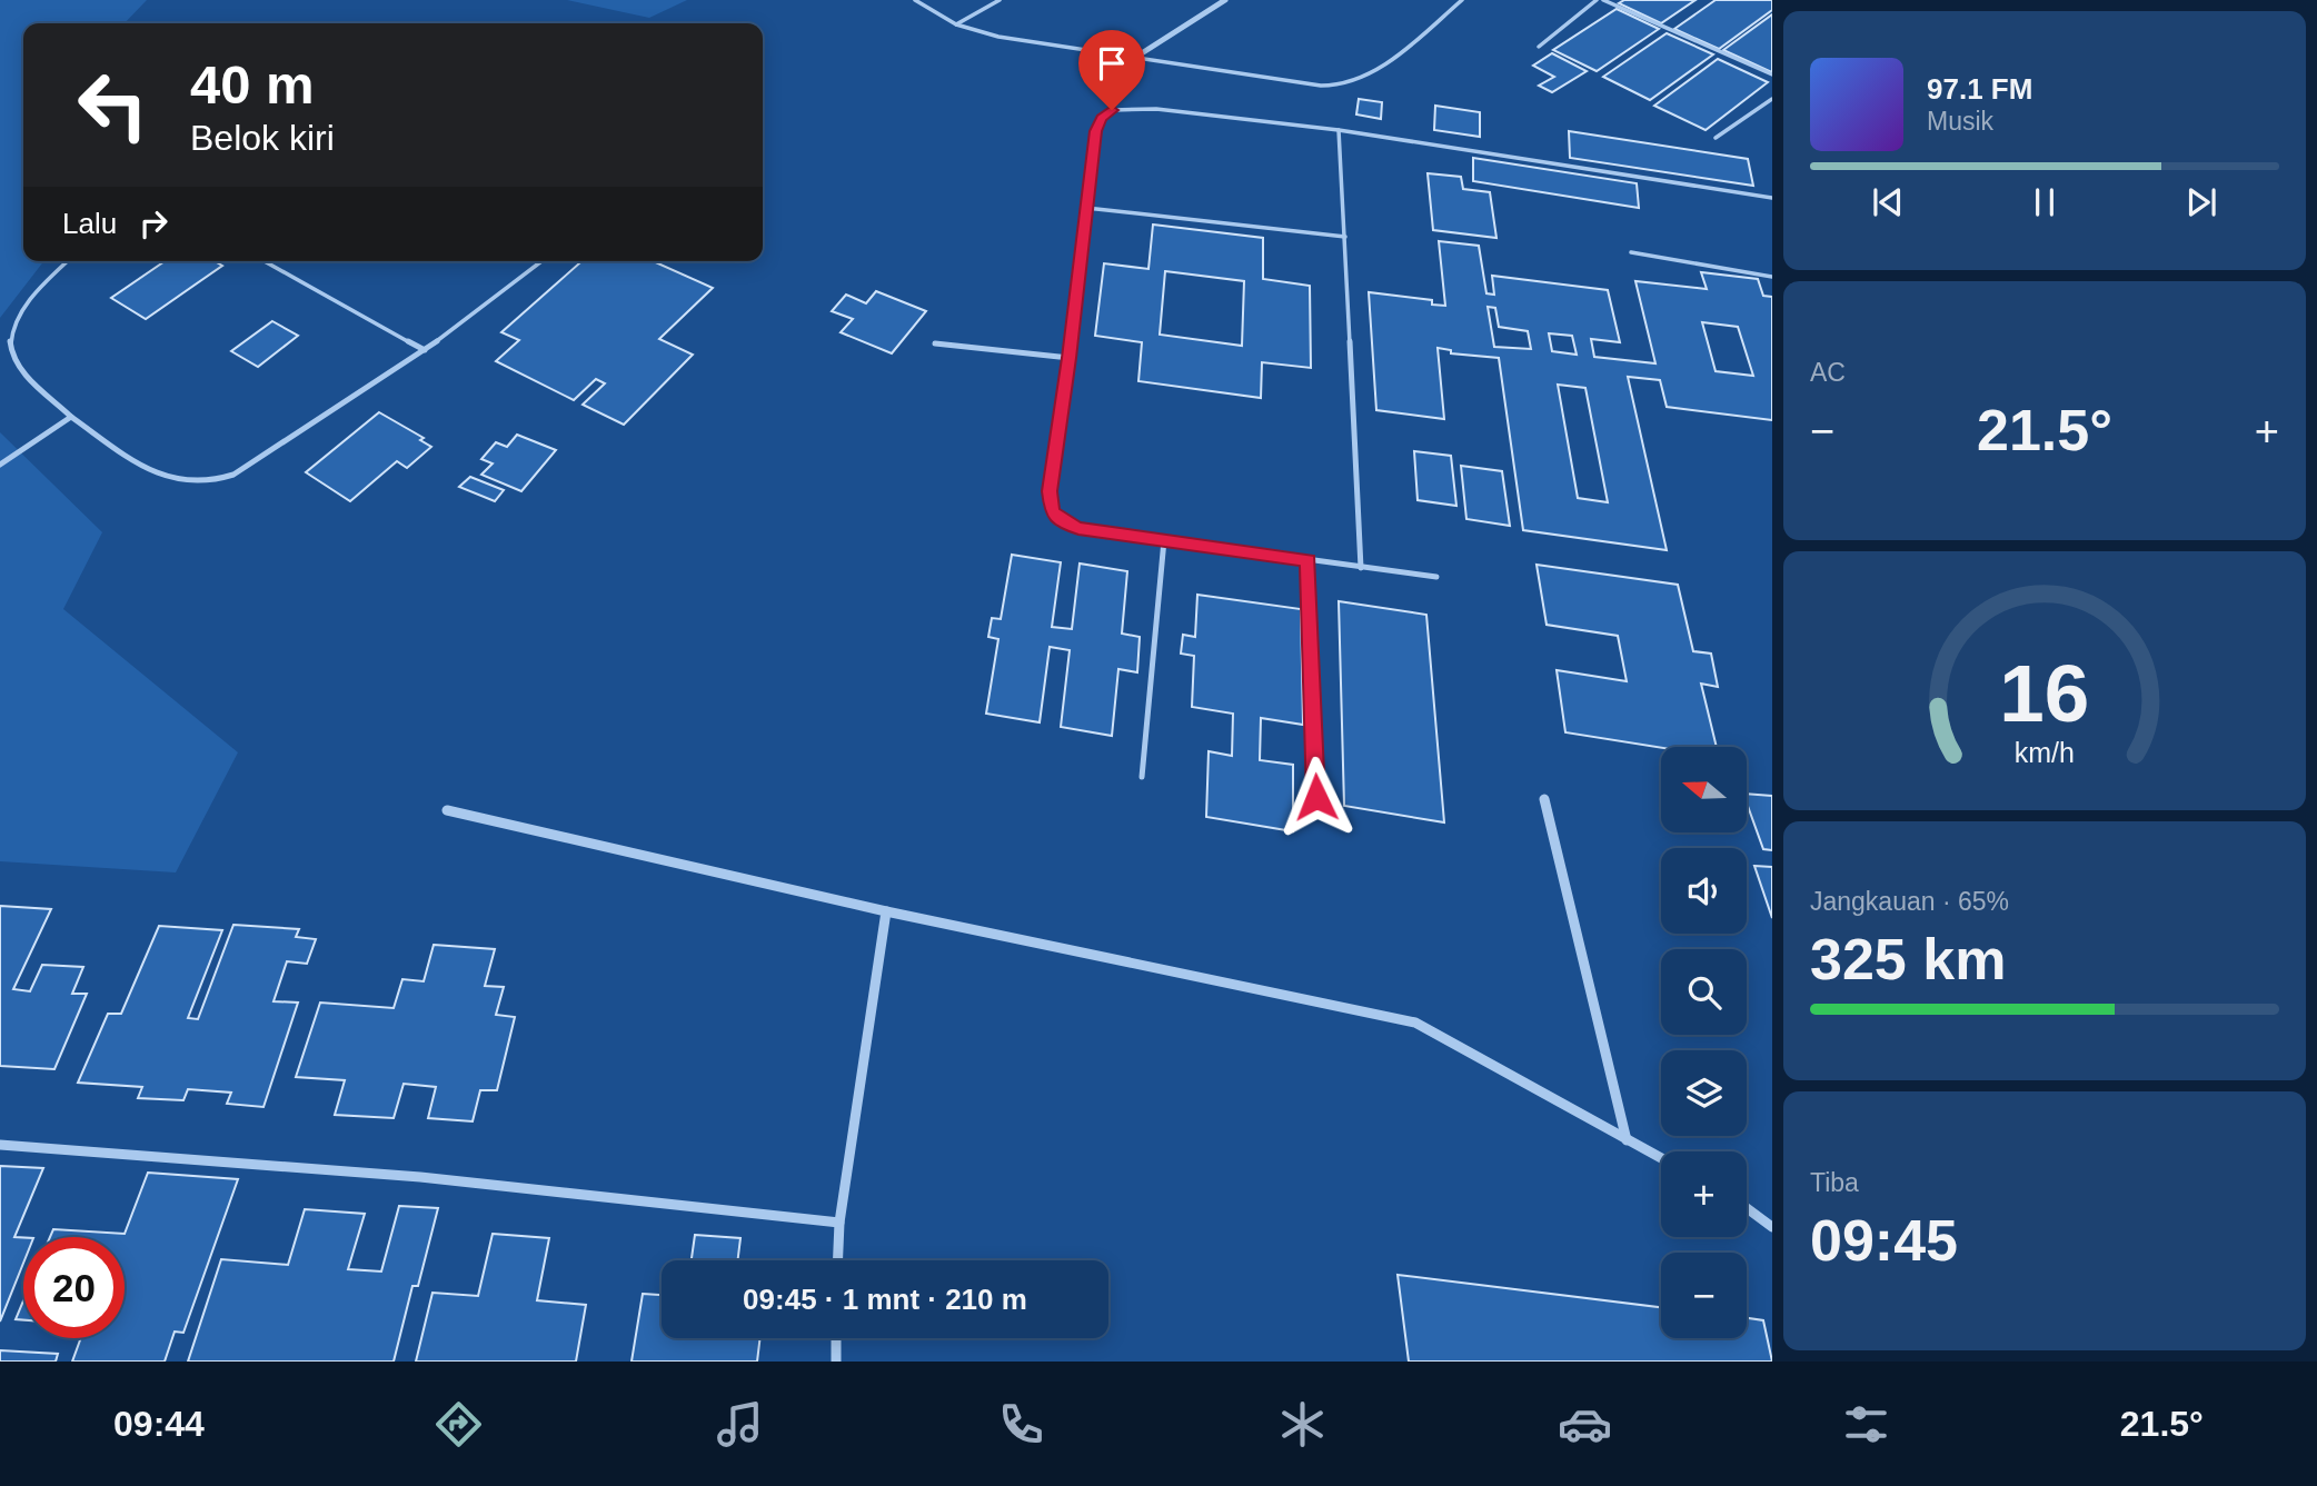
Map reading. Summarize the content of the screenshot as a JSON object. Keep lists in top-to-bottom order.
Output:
{
  "north": "left",
  "page": {
    "turn": ["40 m", "Belok kiri"],
    "song": ["97.1 FM", "Musik"],
    "then": "Lalu",
    "tile": [
      "AC",
      ["Jangkauan · 65%", "325 km"],
      ["Tiba", "09:45"]
    ],
    "heat": ["−", "21.5°", "+"],
    "map_buttons": ["+", "−"],
    "limit": "20",
    "trip": "09:45 · 1 mnt · 210 m",
    "tabs": ["09:44", "21.5°"],
    "gauge": ["16", "km/h"]
  }
}
